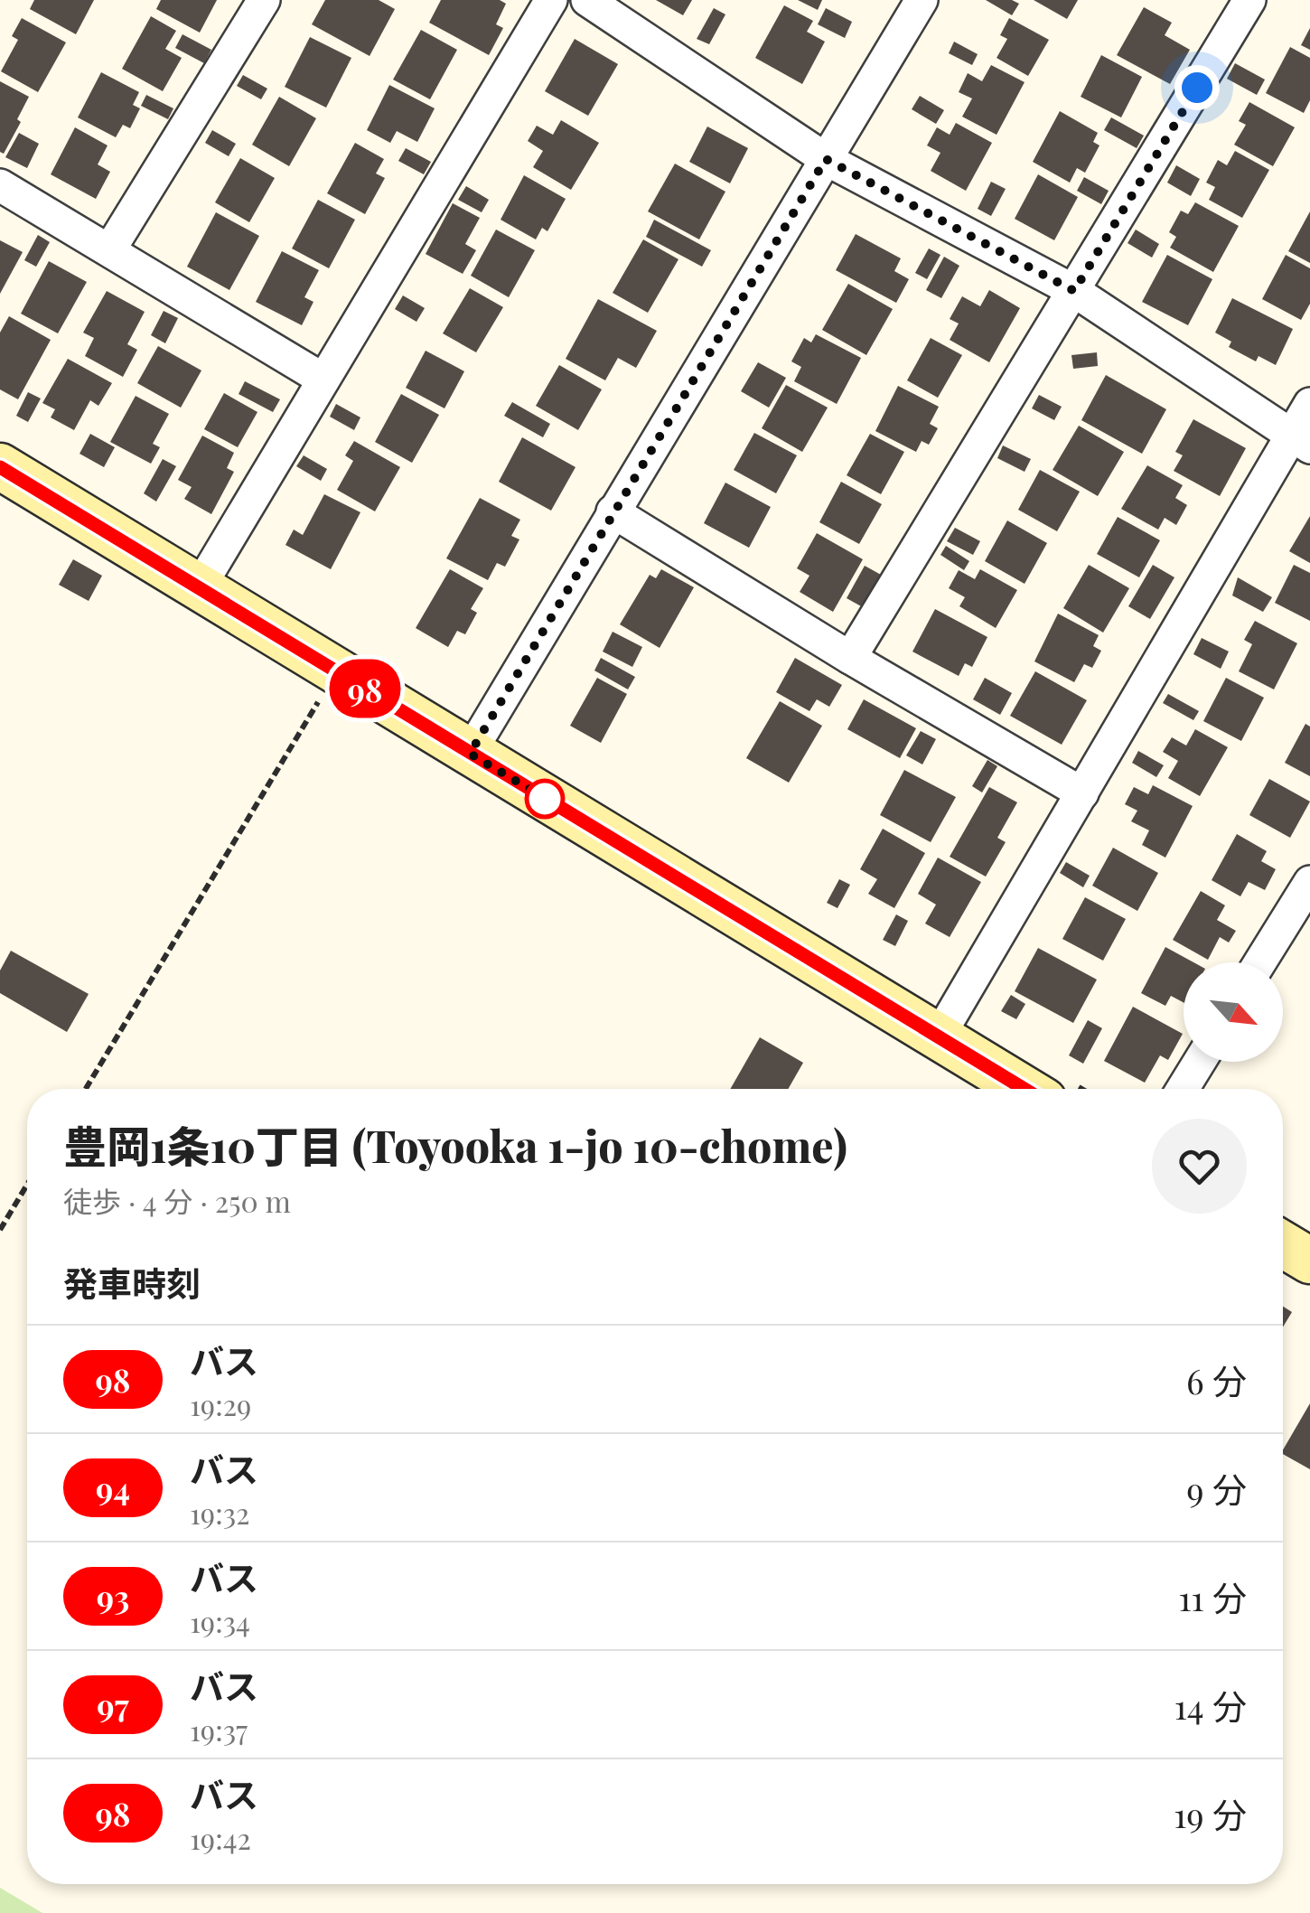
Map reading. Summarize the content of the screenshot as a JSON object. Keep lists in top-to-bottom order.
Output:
{
  "lines": ["bus line 98"],
  "north": "bottom right",
  "page": {
    "on_map": "98",
    "heading": [
      ["豊岡1条10丁目 (Toyooka 1-jo 10-chome)", "徒歩 · 4 分 · 250 m"],
      "発車時刻"
    ],
    "list": [
      {
        "mark": "98",
        "name": "バス",
        "note": "19:29",
        "value": "6 分"
      },
      {
        "mark": "94",
        "name": "バス",
        "note": "19:32",
        "value": "9 分"
      },
      {
        "mark": "93",
        "name": "バス",
        "note": "19:34",
        "value": "11 分"
      },
      {
        "mark": "97",
        "name": "バス",
        "note": "19:37",
        "value": "14 分"
      },
      {
        "mark": "98",
        "name": "バス",
        "note": "19:42",
        "value": "19 分"
      }
    ]
  }
}
